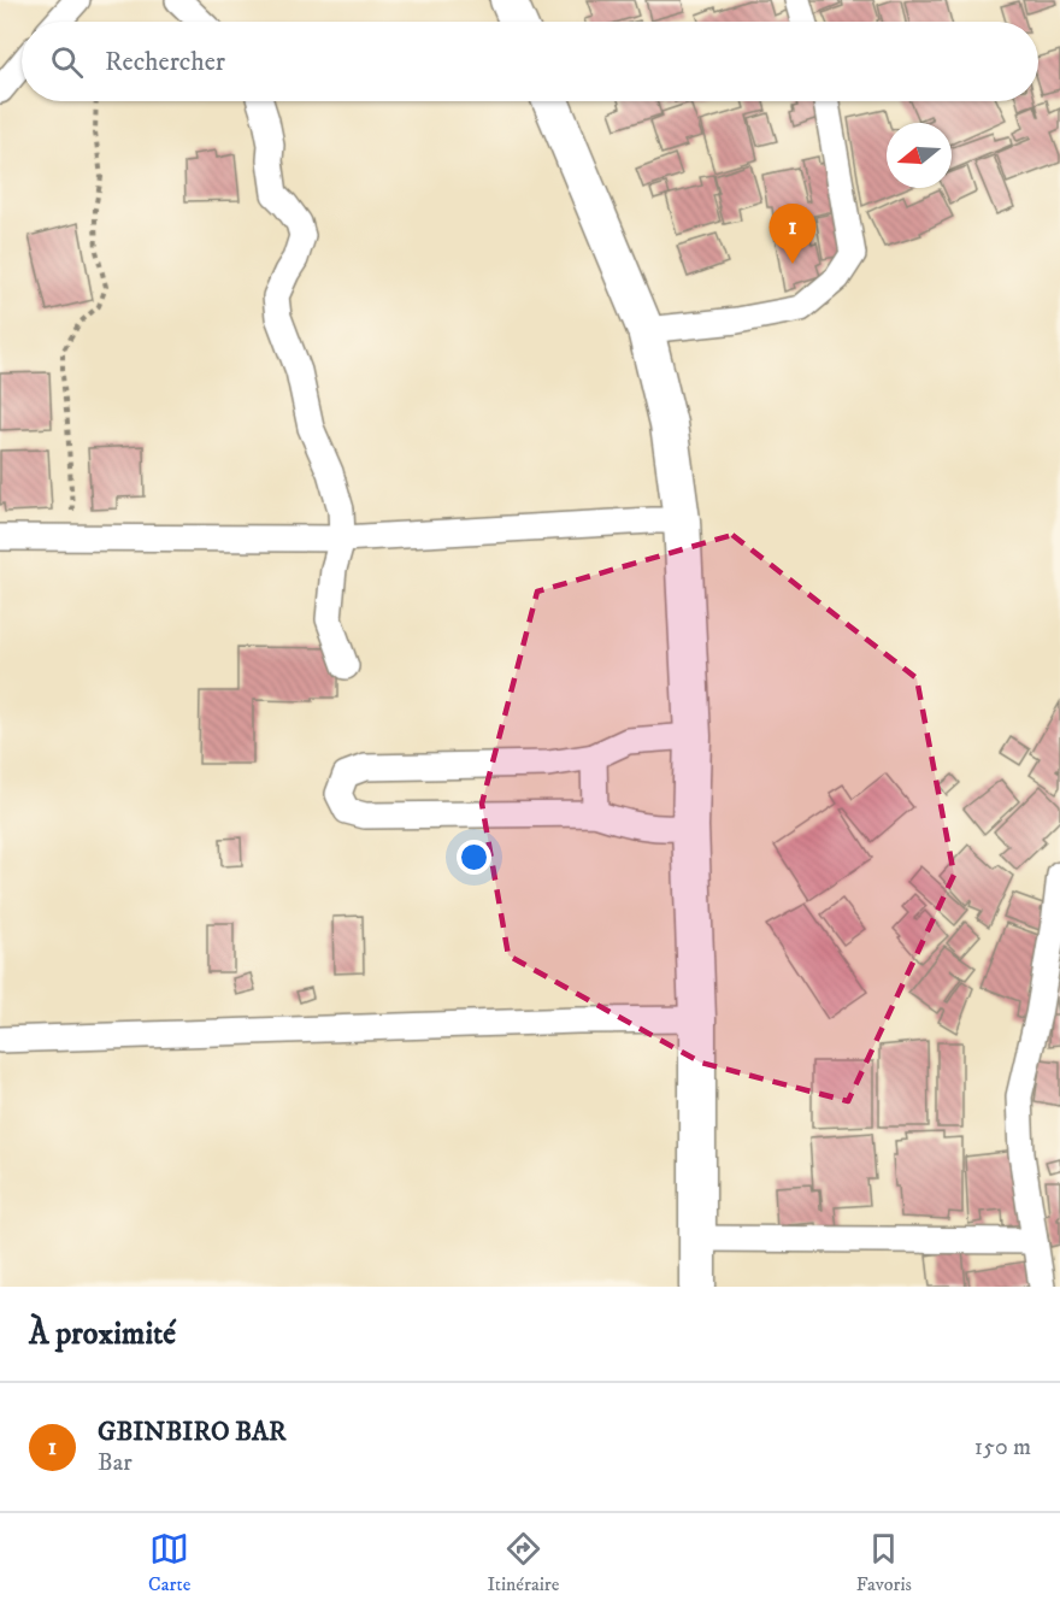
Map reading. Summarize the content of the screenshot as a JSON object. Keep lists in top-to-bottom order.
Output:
{
  "north": "left",
  "page": {
    "search": "Rechercher",
    "pins": "1",
    "heading": "À proximité",
    "list": [
      {
        "mark": "1",
        "name": "GBINBIRO BAR",
        "note": "Bar",
        "value": "150 m"
      }
    ],
    "nav": ["Carte", "Itinéraire", "Favoris"]
  }
}
